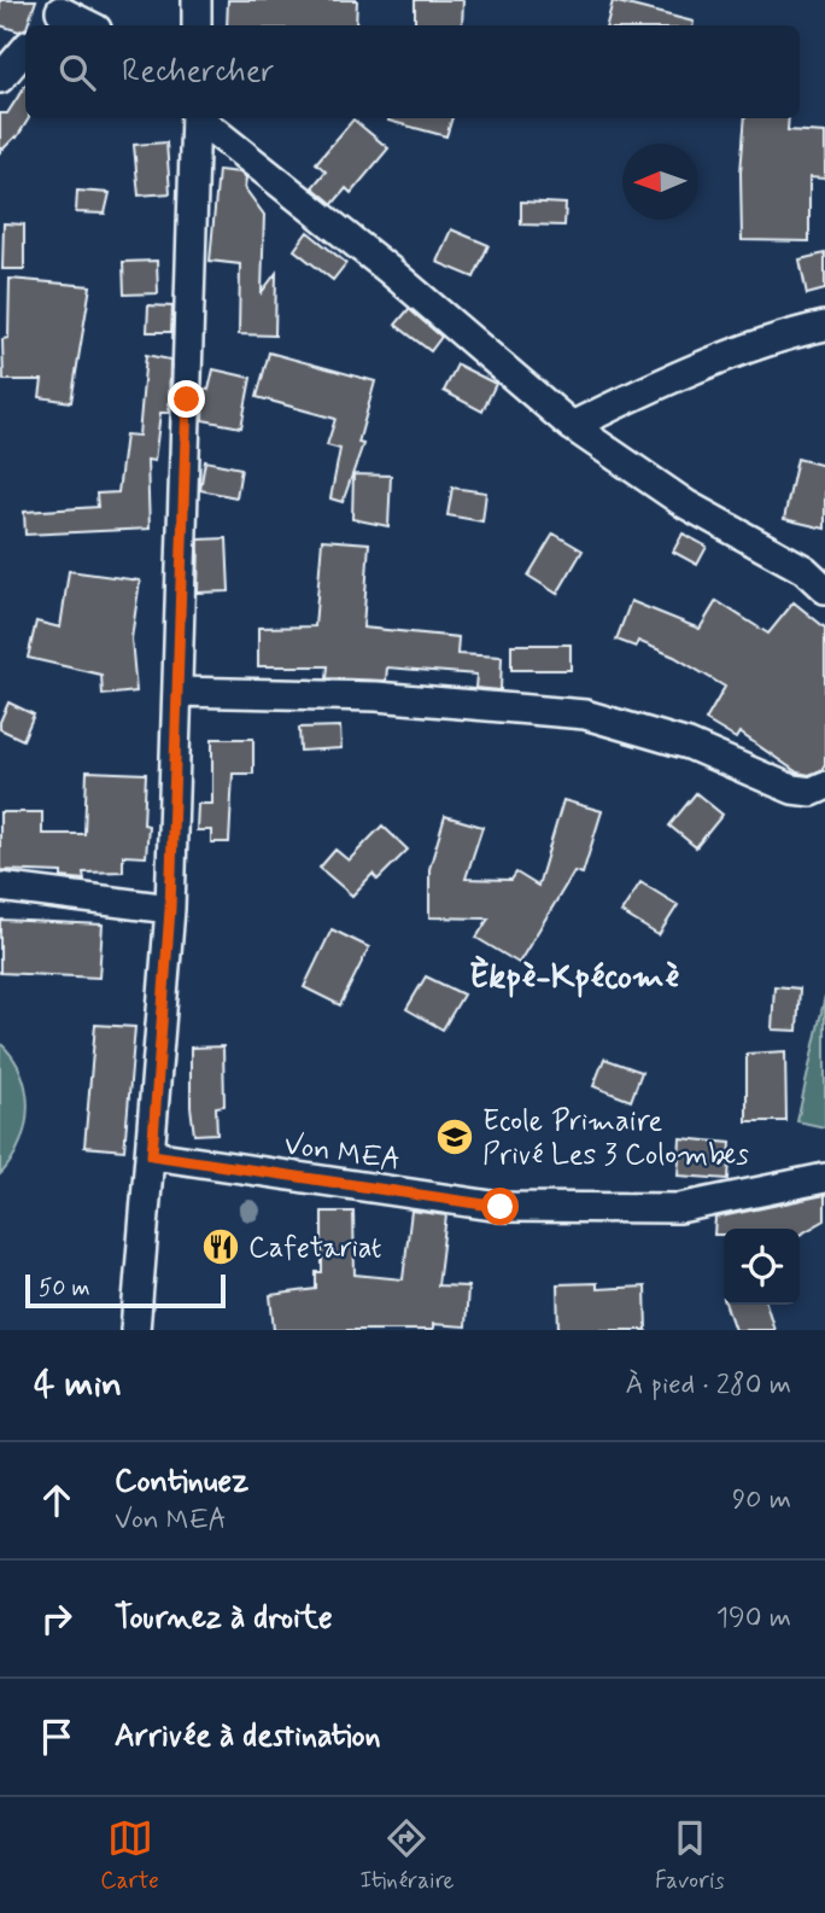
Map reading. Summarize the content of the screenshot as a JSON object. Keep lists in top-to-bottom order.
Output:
{
  "streets": {
    "street": ["Von MEA"]
  },
  "districts": ["Èkpè-Kpécomè"],
  "places": {
    "school or university": ["Ecole Primaire Privé Les 3 Colombes"],
    "restaurant": ["Cafetariat"]
  },
  "scale_bar": "50 m",
  "north": "left",
  "page": {
    "search": "Rechercher",
    "scale": "50 m",
    "heading": ["4 min", "À pied · 280 m"],
    "list": [
      ["Continuez", "Von MEA", "90 m"],
      ["Tournez à droite", "190 m"],
      "Arrivée à destination"
    ],
    "nav": ["Carte", "Itinéraire", "Favoris"]
  }
}
